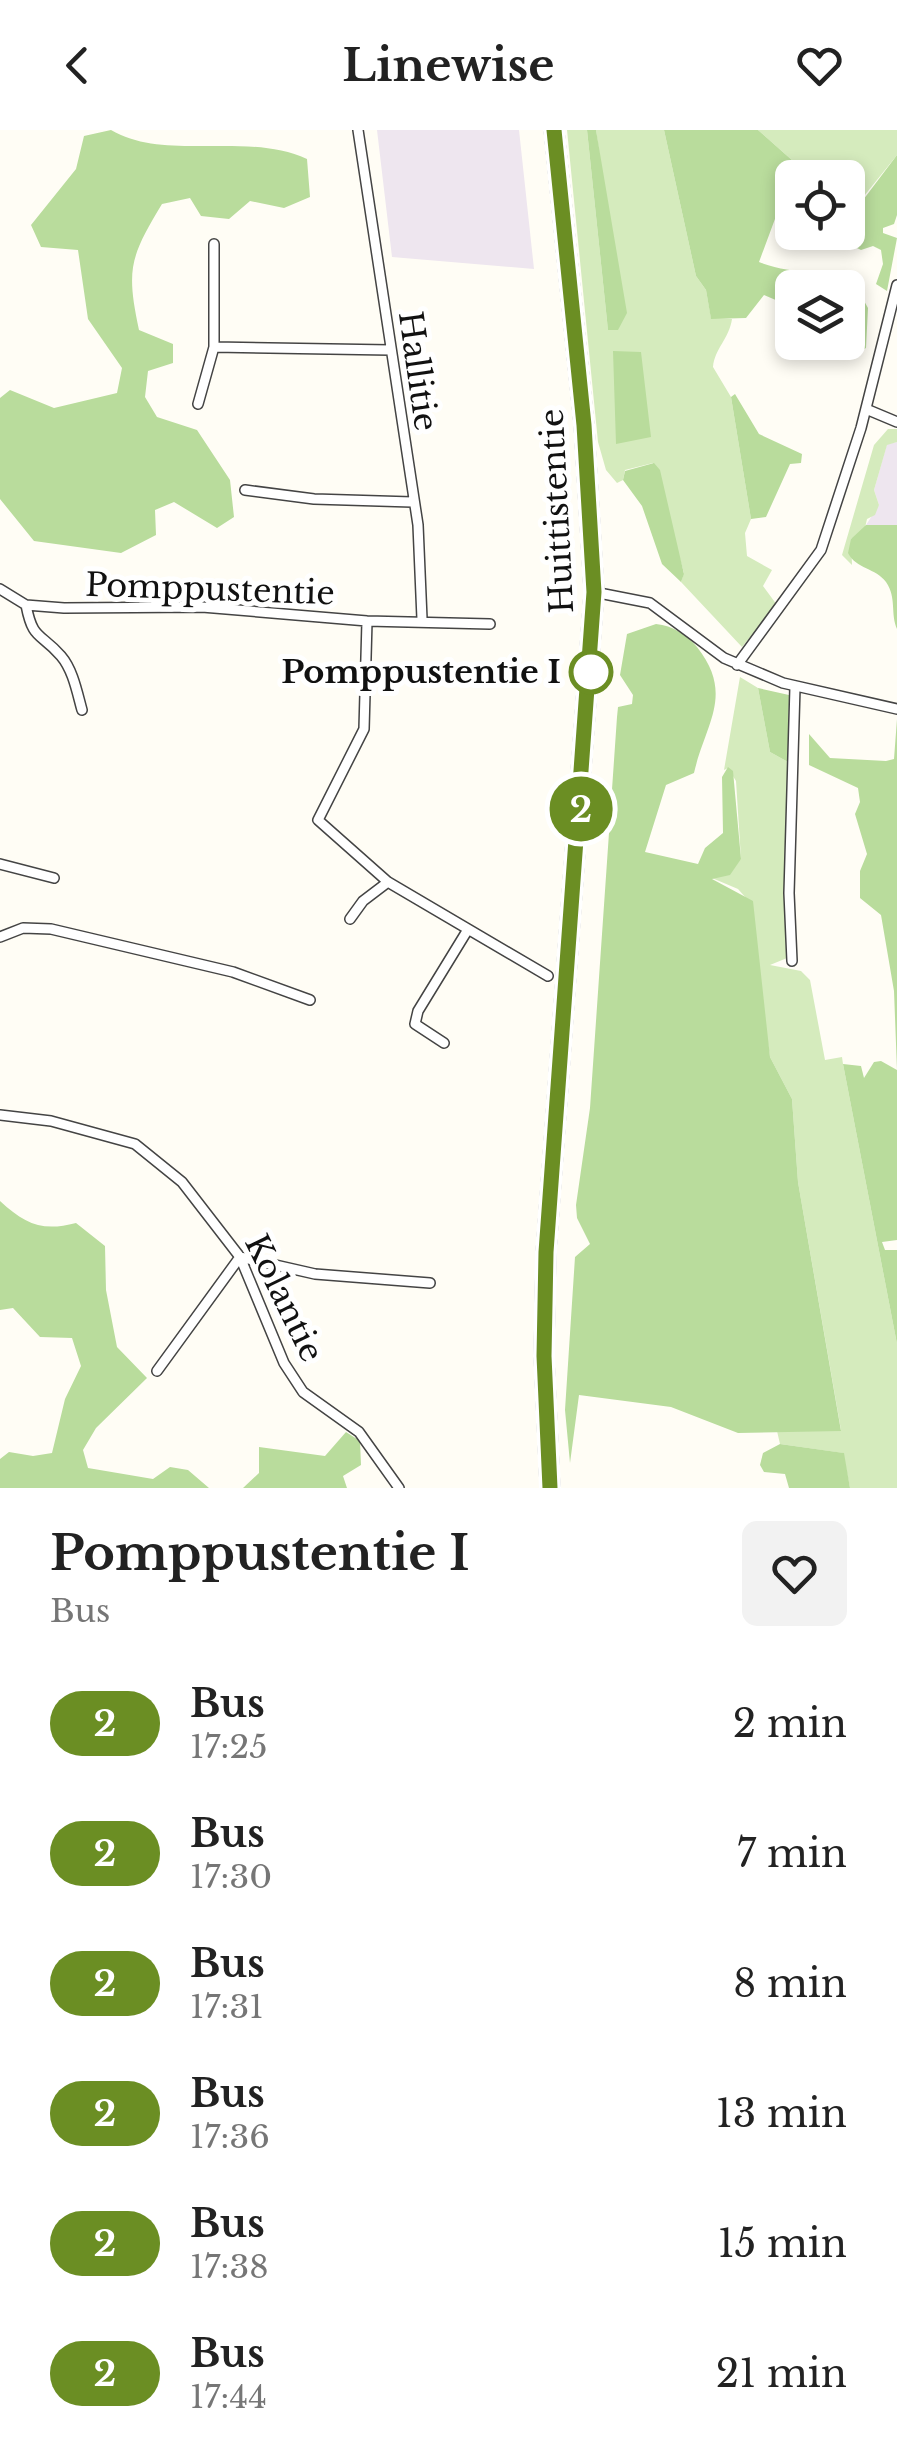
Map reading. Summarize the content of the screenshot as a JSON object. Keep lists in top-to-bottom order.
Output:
{
  "streets": {
    "highway": ["Huittistentie"],
    "street": ["Hallitie", "Pomppustentie", "Kolantie"]
  },
  "crossings": [
    ["Hallitie", "Pomppustentie"]
  ],
  "places": ["Pomppustentie I"],
  "lines": ["bus line 2"],
  "page": {
    "header": "Linewise",
    "on_map": "2",
    "heading": ["Pomppustentie I", "Bus"],
    "list": [
      {
        "mark": "2",
        "name": "Bus",
        "note": "17:25",
        "value": "2 min"
      },
      {
        "mark": "2",
        "name": "Bus",
        "note": "17:30",
        "value": "7 min"
      },
      {
        "mark": "2",
        "name": "Bus",
        "note": "17:31",
        "value": "8 min"
      },
      {
        "mark": "2",
        "name": "Bus",
        "note": "17:36",
        "value": "13 min"
      },
      {
        "mark": "2",
        "name": "Bus",
        "note": "17:38",
        "value": "15 min"
      },
      {
        "mark": "2",
        "name": "Bus",
        "note": "17:44",
        "value": "21 min"
      }
    ]
  }
}
